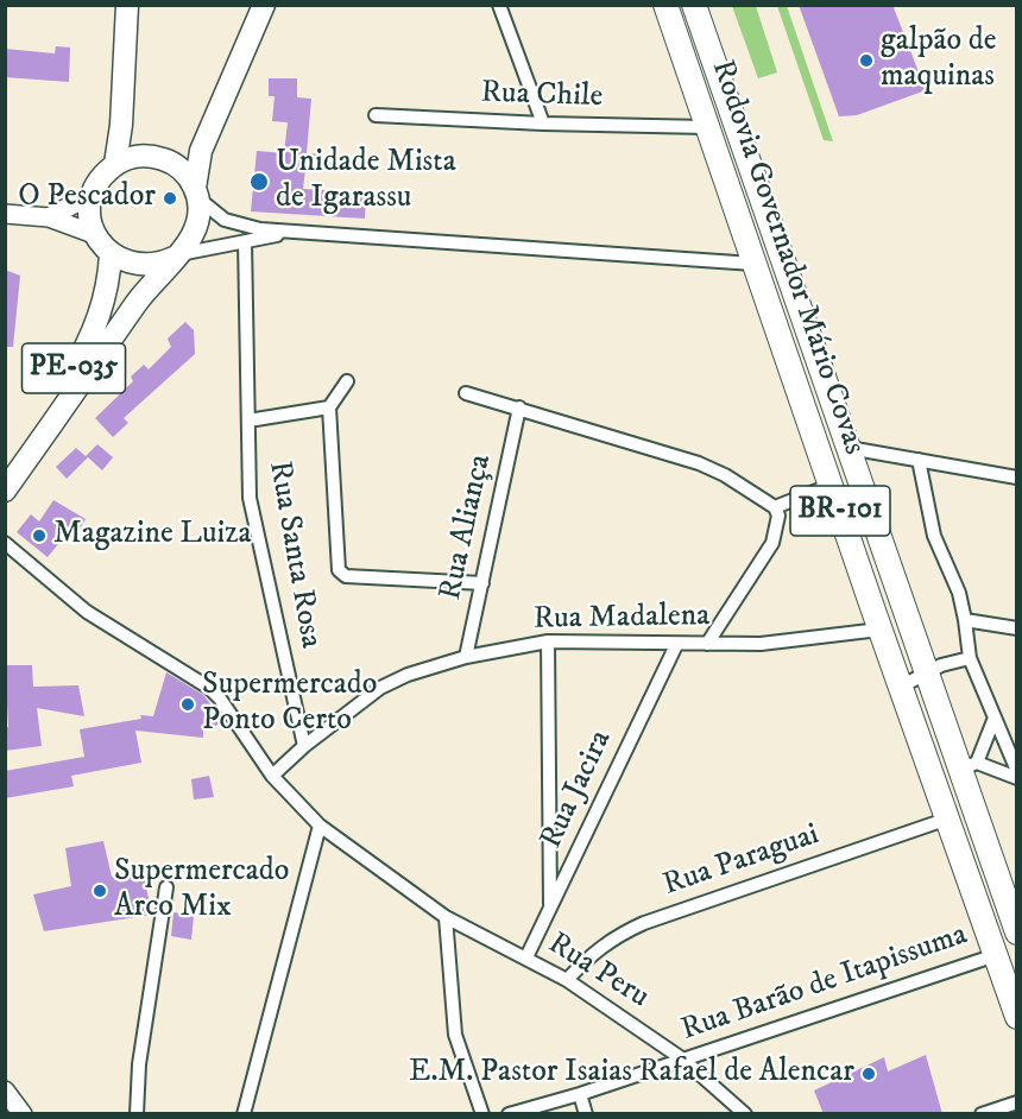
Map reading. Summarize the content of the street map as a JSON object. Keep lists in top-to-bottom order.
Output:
{
  "streets": {
    "highway": ["Rodovia Governador Mário Covas", "BR-101"],
    "main road": ["PE-035"],
    "street": [
      "Rua Chile",
      "Rua Aliança",
      "Rua Santa Rosa",
      "Rua Madalena",
      "Rua Jacira",
      "Rua Paraguai",
      "Rua Peru",
      "Rua Barão de Itapissuma"
    ]
  },
  "crossings": [
    ["Rua Chile", "Rodovia Governador Mário Covas"],
    ["Rodovia Governador Mário Covas", "Rua Madalena"],
    ["Rodovia Governador Mário Covas", "Rua Paraguai"],
    ["Rodovia Governador Mário Covas", "Rua Barão de Itapissuma"],
    ["Rua Aliança", "Rua Madalena"],
    ["Rua Santa Rosa", "Rua Madalena"],
    ["Rua Madalena", "Rua Jacira"],
    ["Rua Madalena", "Rua Peru"],
    ["Rua Jacira", "Rua Peru"],
    ["Rua Paraguai", "Rua Peru"],
    ["Rua Peru", "Rua Barão de Itapissuma"]
  ],
  "places": [
    "galpão de maquinas",
    "Unidade Mista de Igarassu",
    "O Pescador",
    "Magazine Luiza",
    "Supermercado Ponto Certo",
    "Supermercado Arco Mix",
    "E.M. Pastor Isaias Rafael de Alencar"
  ]
}
